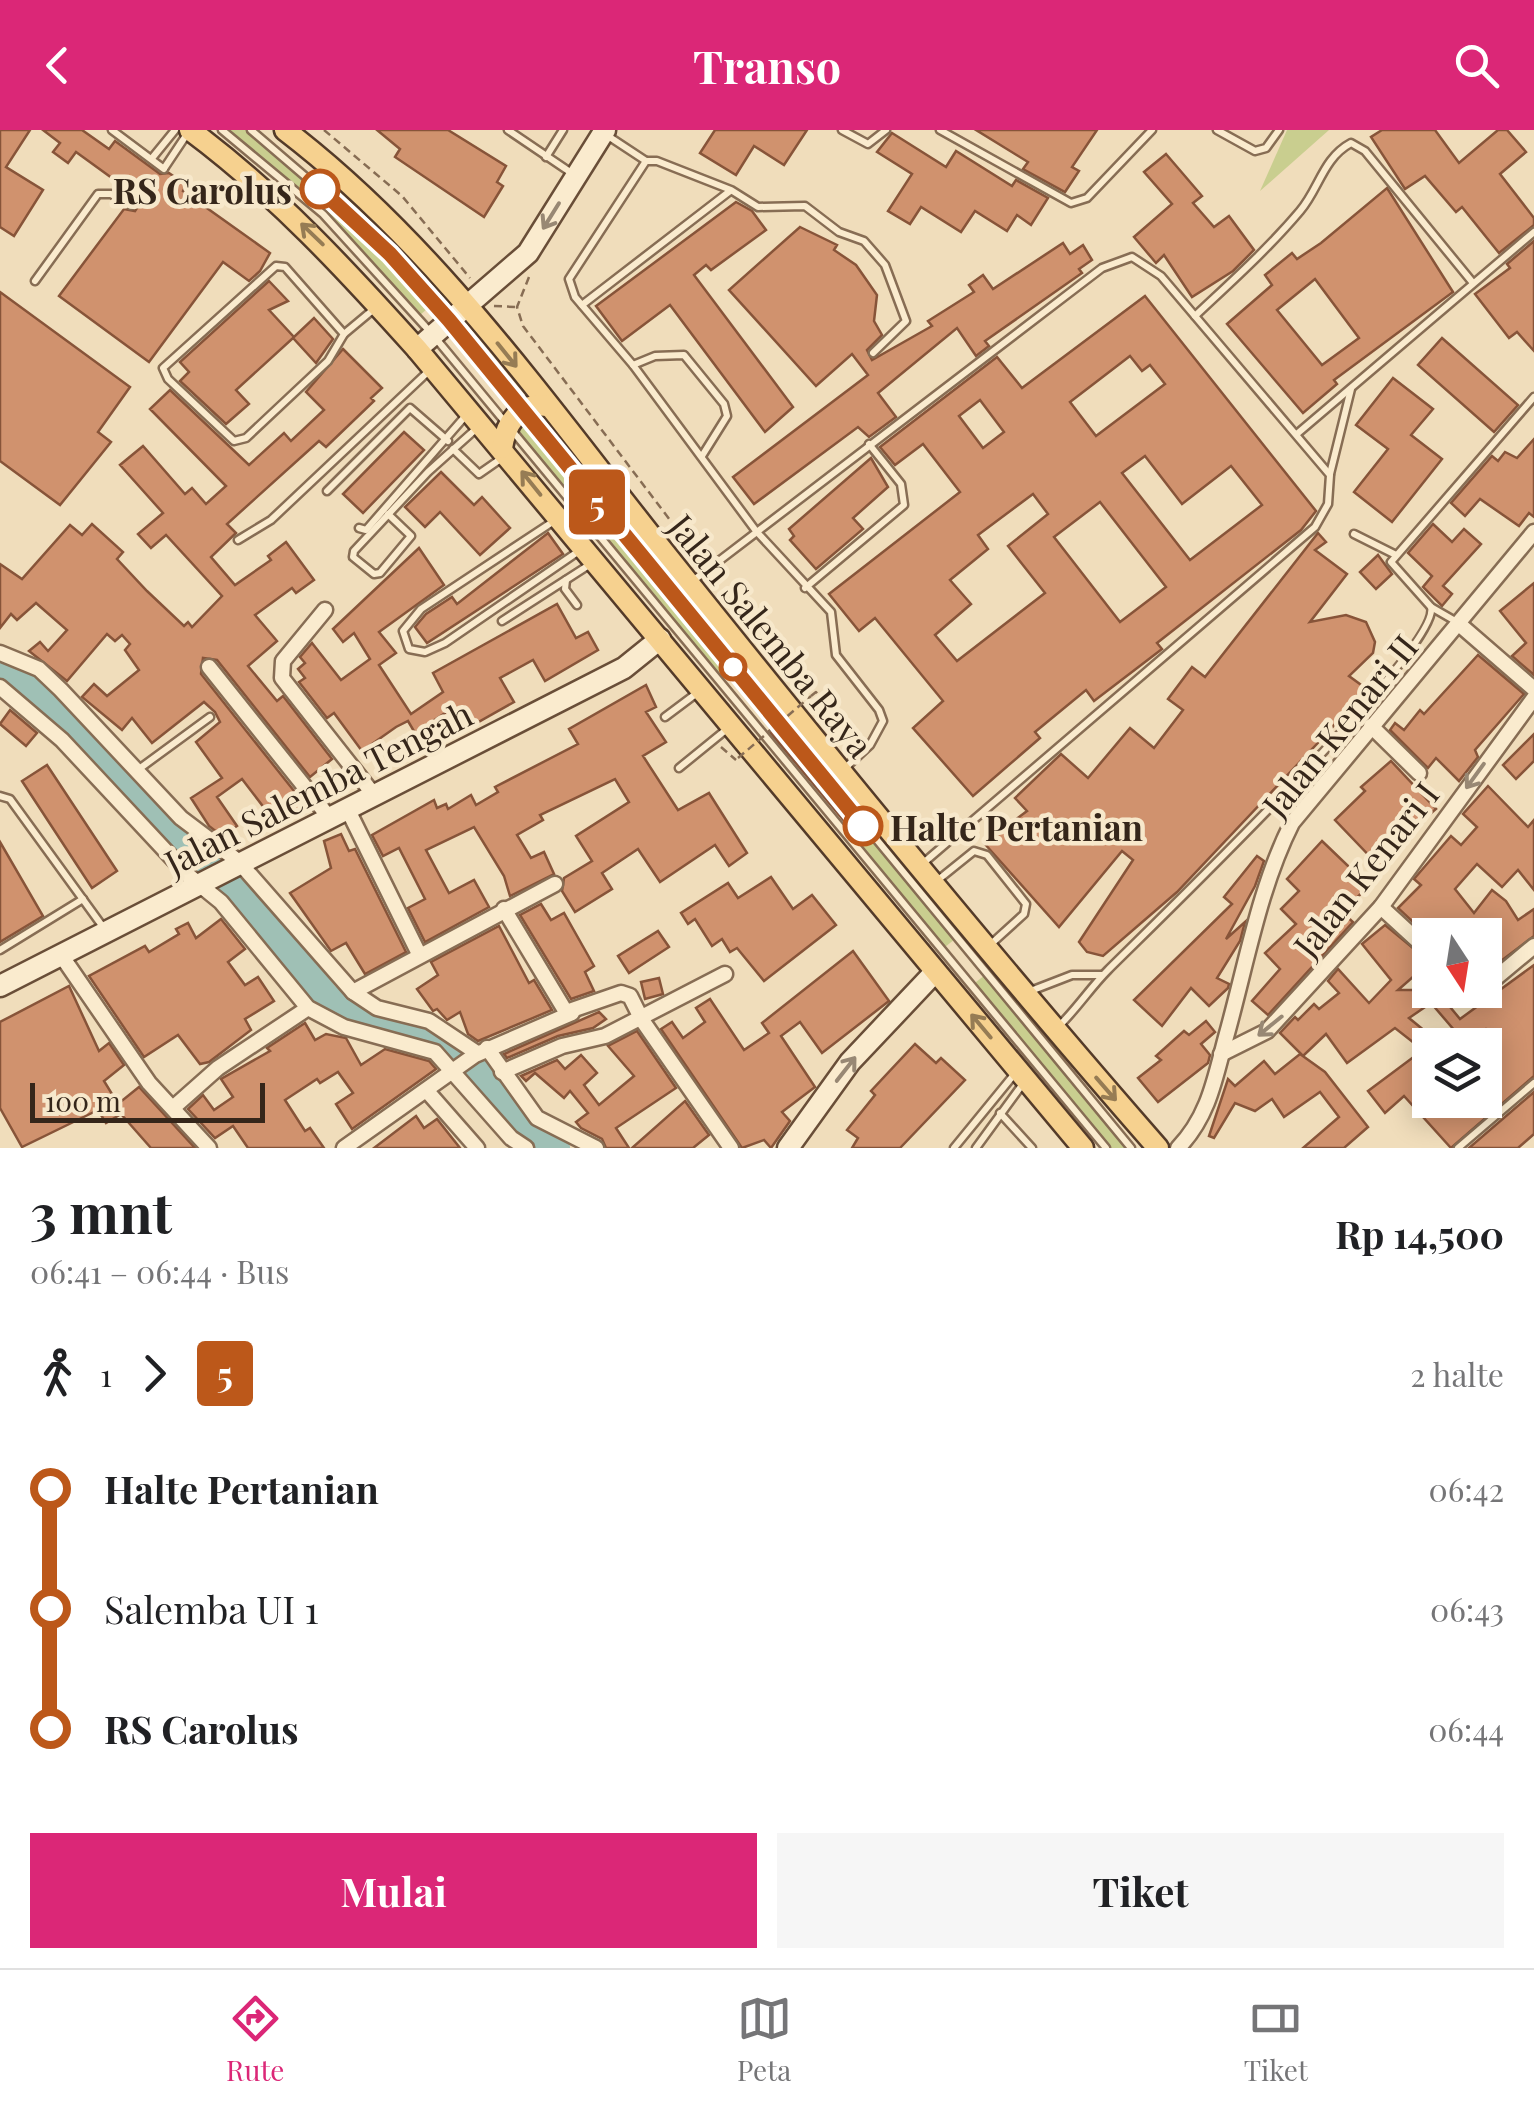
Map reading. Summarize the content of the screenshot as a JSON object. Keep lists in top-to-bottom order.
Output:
{
  "streets": {
    "main road": ["Jalan Salemba Raya", "Jalan Salemba Tengah"],
    "street": ["Jalan Kenari II", "Jalan Kenari I"]
  },
  "crossings": [
    ["Jalan Kenari II", "Jalan Kenari I"]
  ],
  "one_way": ["Jalan Kenari I"],
  "places": ["RS Carolus", "Halte Pertanian"],
  "lines": ["bus line 5"],
  "scale_bar": "100 m",
  "north": "bottom",
  "page": {
    "header": "Transo",
    "on_map": "5",
    "scale": "100 m",
    "heading": ["3 mnt", "06:41 – 06:44 · Bus", "Rp 14,500"],
    "legs": ["1", "5", "2 halte"],
    "list": [
      {
        "name": "Halte Pertanian",
        "value": "06:42"
      },
      {
        "name": "Salemba UI 1",
        "value": "06:43"
      },
      {
        "name": "RS Carolus",
        "value": "06:44"
      }
    ],
    "buttons": ["Mulai", "Tiket"],
    "tabs": ["Rute", "Peta", "Tiket"]
  }
}
